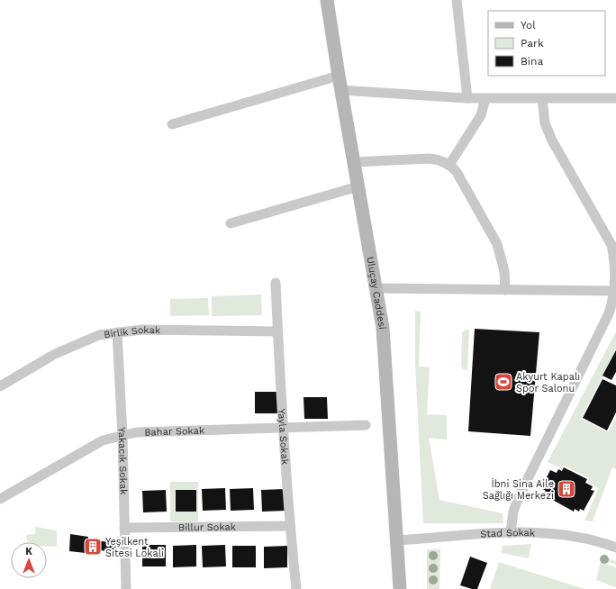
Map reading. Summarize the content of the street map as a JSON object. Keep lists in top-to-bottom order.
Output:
{
  "streets": {
    "street": [
      "Uluçay Caddesi",
      "Birlik Sokak",
      "Bahar Sokak",
      "Yayla Sokak",
      "Yakacık Sokak",
      "Billur Sokak",
      "Stad Sokak"
    ]
  },
  "crossings": [
    ["Uluçay Caddesi", "Stad Sokak"],
    ["Birlik Sokak", "Yayla Sokak"],
    ["Birlik Sokak", "Yakacık Sokak"],
    ["Bahar Sokak", "Yayla Sokak"],
    ["Bahar Sokak", "Yakacık Sokak"],
    ["Yayla Sokak", "Billur Sokak"],
    ["Yakacık Sokak", "Billur Sokak"]
  ],
  "places": {
    "sports": ["Akyurt Kapalı Spor Salonu"],
    "building": ["İbni Sina Aile Sağlığı Merkezi", "Yeşilkent Sitesi Lokali"]
  },
  "legend": ["Yol", "Park", "Bina"],
  "north": "top"
}
